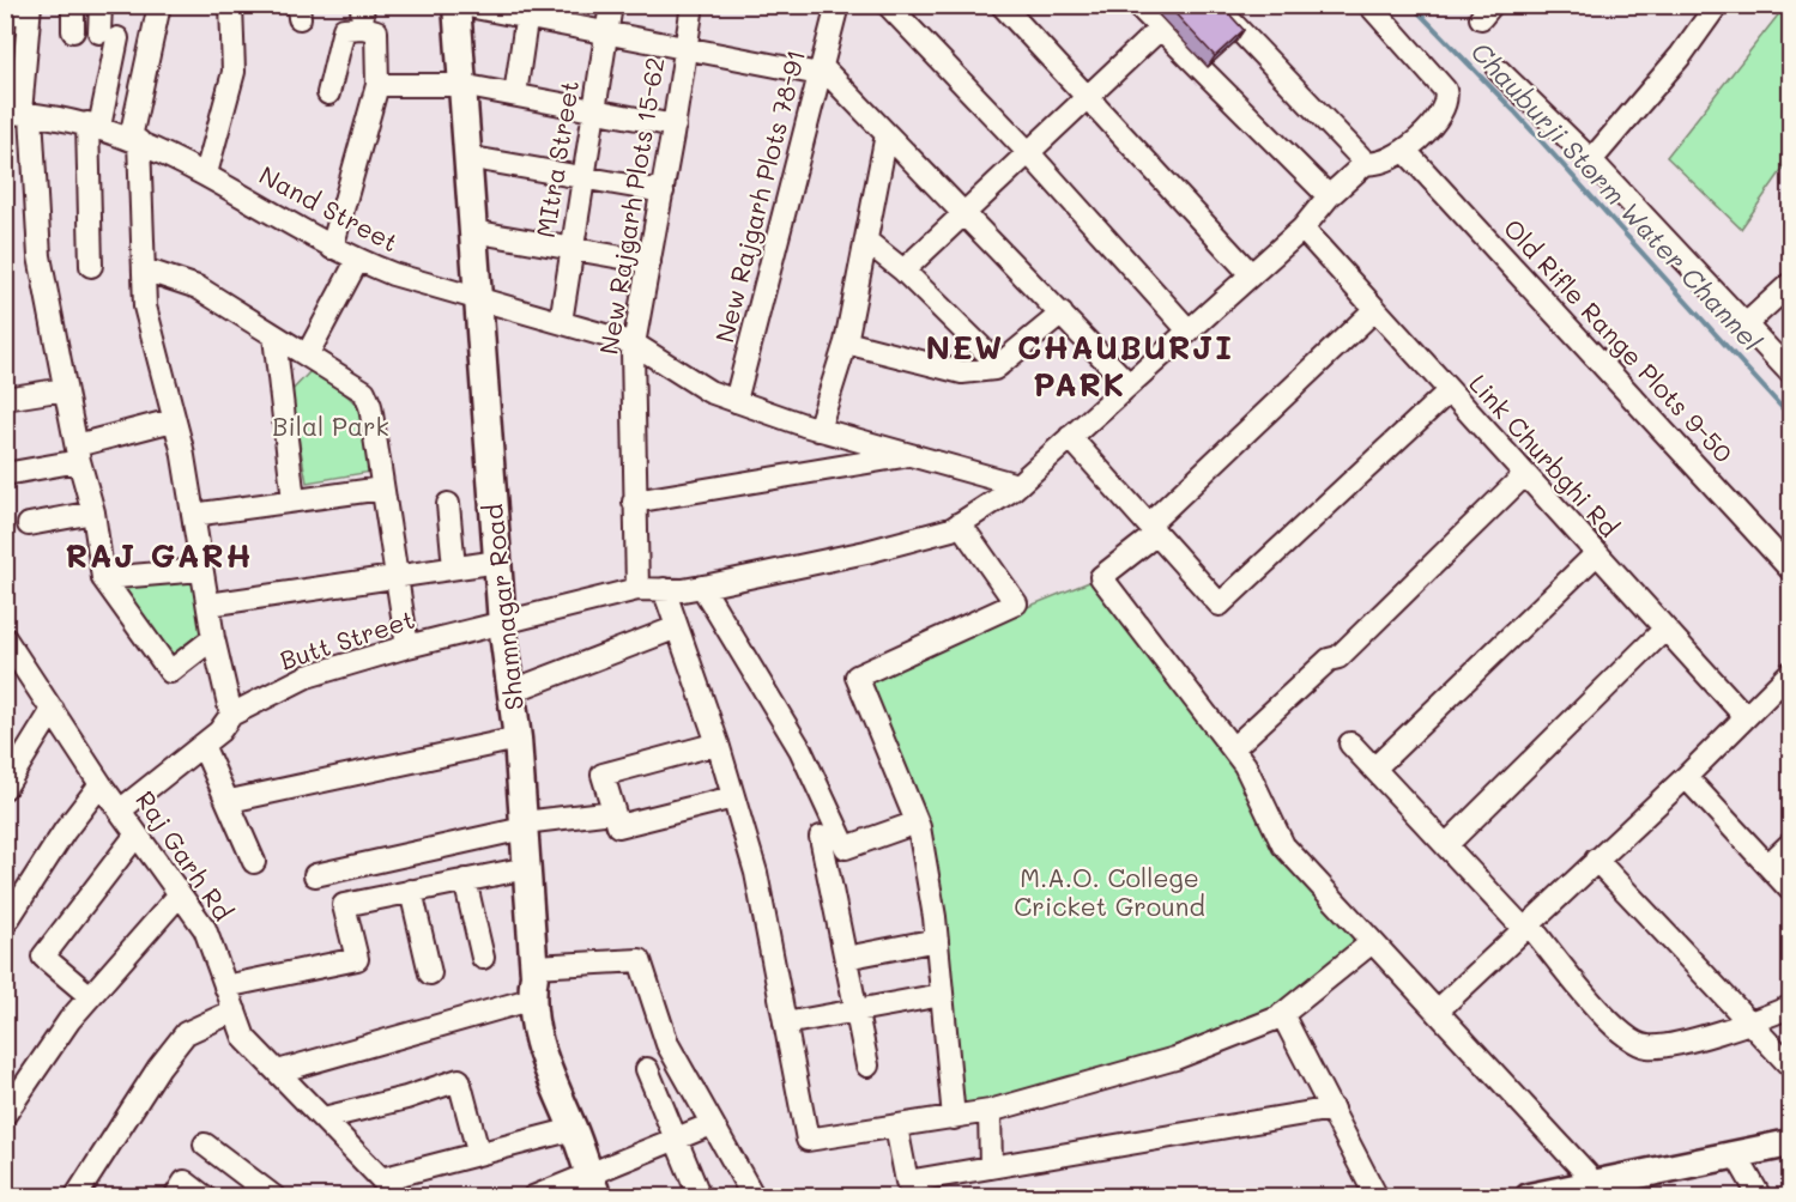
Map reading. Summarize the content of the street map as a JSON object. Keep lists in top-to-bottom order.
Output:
{
  "streets": {
    "main road": ["Shamnagar Road"],
    "street": [
      "MItra Street",
      "New Rajgarh Plots 78-91",
      "New Rajgarh Plots 15-62",
      "Nand Street",
      "Old Rifle Range Plots 9-50",
      "Link Churbghi Rd",
      "Butt Street",
      "Raj Garh Rd"
    ]
  },
  "crossings": [
    ["MItra Street", "Nand Street"],
    ["New Rajgarh Plots 78-91", "Nand Street"],
    ["New Rajgarh Plots 15-62", "Nand Street"],
    ["New Rajgarh Plots 15-62", "Butt Street"],
    ["Nand Street", "Shamnagar Road"],
    ["Nand Street", "Butt Street"],
    ["Link Churbghi Rd", "Butt Street"],
    ["Shamnagar Road", "Butt Street"],
    ["Butt Street", "Raj Garh Rd"]
  ],
  "districts": ["NEW CHAUBURJI PARK", "RAJ GARH"],
  "water": ["Chauburji Storm Water Channel"],
  "parks": ["Bilal Park", "M.A.O. College Cricket Ground"]
}
